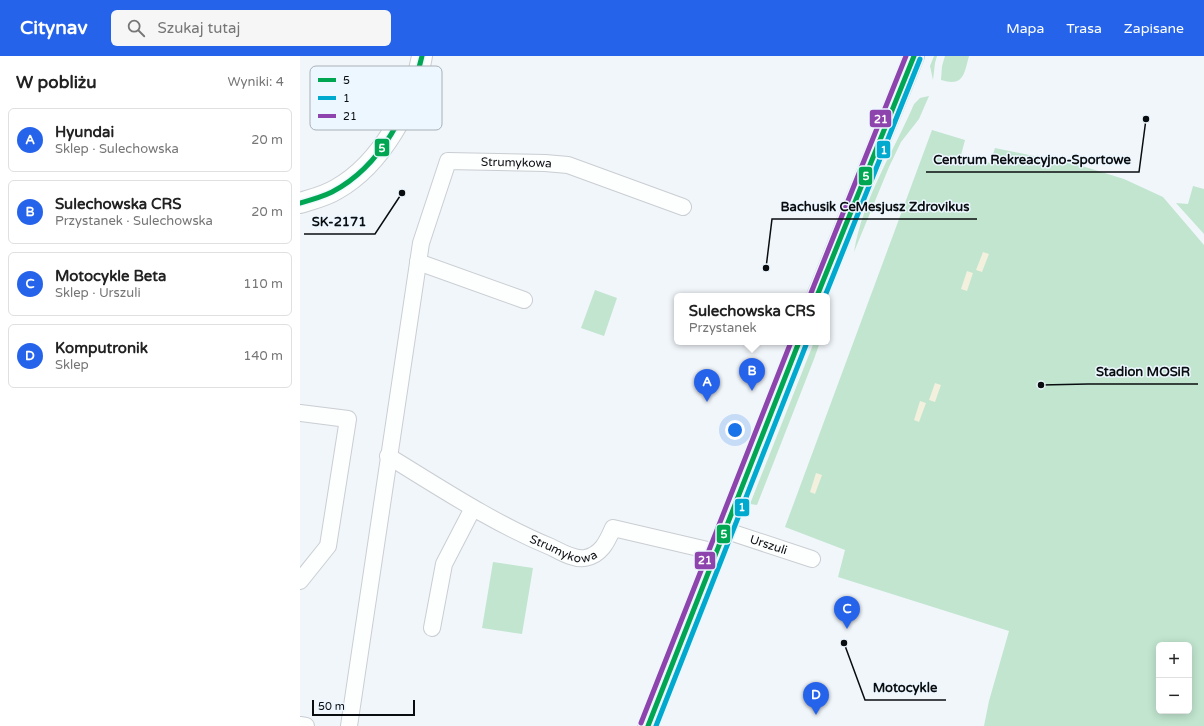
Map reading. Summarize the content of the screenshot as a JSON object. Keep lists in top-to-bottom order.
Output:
{
  "streets": {
    "street": ["Strumykowa", "Urszuli"]
  },
  "places": [
    "Centrum Rekreacyjno-Sportowe",
    "SK-2171",
    "Bachusik CeMesjusz Zdrovikus",
    "Stadion MOSiR",
    "Motocykle"
  ],
  "lines": ["transit line 5", "transit line 21", "transit line 1"],
  "legend": ["5", "1", "21"],
  "scale_bar": "50 m",
  "page": {
    "header": "Citynav",
    "search": "Szukaj tutaj",
    "nav": ["Mapa", "Trasa", "Zapisane"],
    "heading": ["W pobliżu", "Wyniki: 4"],
    "list": [
      {
        "mark": "A",
        "name": "Hyundai",
        "note": "Sklep · Sulechowska",
        "value": "20 m"
      },
      {
        "mark": "B",
        "name": "Sulechowska CRS",
        "note": "Przystanek · Sulechowska",
        "value": "20 m"
      },
      {
        "mark": "C",
        "name": "Motocykle Beta",
        "note": "Sklep · Urszuli",
        "value": "110 m"
      },
      {
        "mark": "D",
        "name": "Komputronik",
        "note": "Sklep",
        "value": "140 m"
      }
    ],
    "popup": ["Sulechowska CRS", "Przystanek"],
    "pins": [
      "B",
      "A",
      "C",
      "D"
    ],
    "map_buttons": ["+", "−"],
    "scale": "50 m"
  }
}
